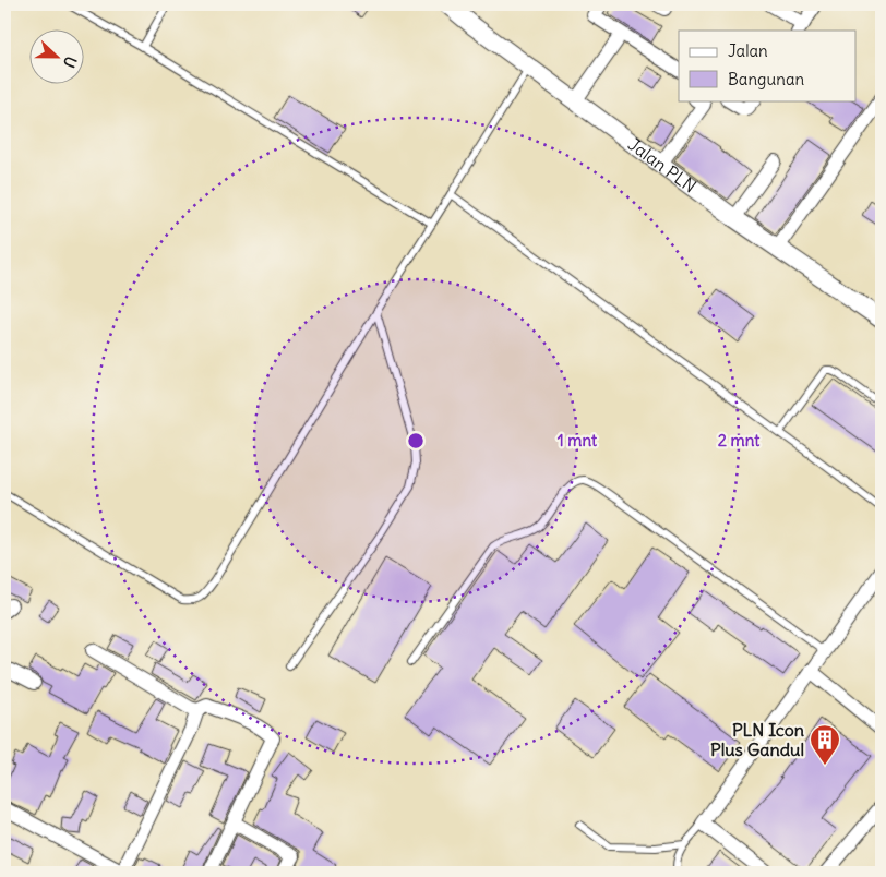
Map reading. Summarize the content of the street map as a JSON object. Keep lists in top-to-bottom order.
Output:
{
  "streets": {
    "street": ["Jalan PLN"]
  },
  "places": {
    "building": ["PLN Icon Plus Gandul"]
  },
  "legend": ["Jalan", "Bangunan"],
  "north": "right",
  "rings": ["1 mnt", "2 mnt"]
}
